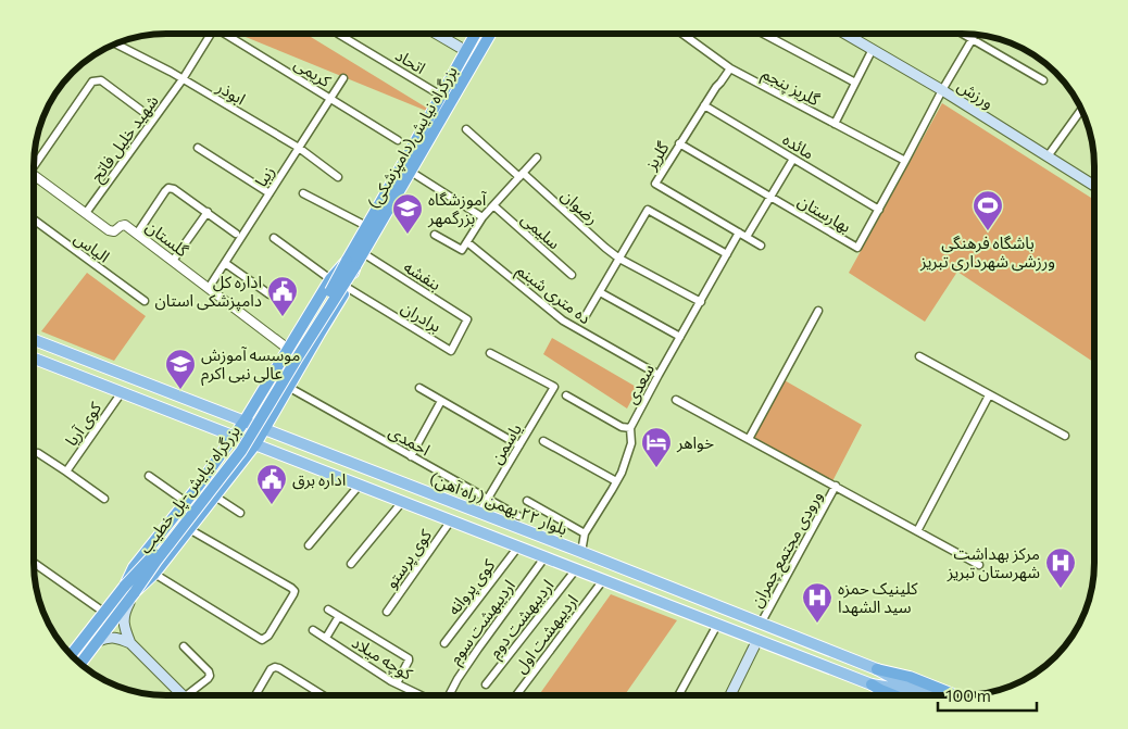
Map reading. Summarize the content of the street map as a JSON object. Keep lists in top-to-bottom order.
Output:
{
  "streets": {
    "highway": ["بزرگراه نیایش(دامپزشکی)", "بزرگراه نیایش-پل خطیب"],
    "main road": ["ورزش", "بلوار ۲۲ بهمن (راه آهن)"],
    "street": [
      "اتحاد",
      "کریمی",
      "گلریز پنجم",
      "ابوذر",
      "شهید خلیل فاتح",
      "مائده",
      "گلریز",
      "زیبا",
      "رضوان",
      "بهارستان",
      "سلیمی",
      "گلستان",
      "الیاس",
      "بنفشه",
      "ده متری شبنم",
      "برادران",
      "سعدی",
      "کوی آریا",
      "احمدی",
      "یاسمن",
      "ورودی مجتمع چمران",
      "کوی پرستو",
      "کوی پروانه",
      "اردیبهشت دوم",
      "اردیبهشت سوم",
      "اردیبهشت اول",
      "کوچه میلاد"
    ]
  },
  "crossings": [
    ["اتحاد", "بزرگراه نیایش(دامپزشکی)"],
    ["کریمی", "زیبا"],
    ["گلریز پنجم", "گلریز"],
    ["گلریز پنجم", "بهارستان"],
    ["ابوذر", "شهید خلیل فاتح"],
    ["ابوذر", "زیبا"],
    ["ورزش", "بهارستان"],
    ["بزرگراه نیایش(دامپزشکی)", "بنفشه"],
    ["بزرگراه نیایش(دامپزشکی)", "بزرگراه نیایش-پل خطیب"],
    ["شهید خلیل فاتح", "گلستان"],
    ["مائده", "گلریز"],
    ["مائده", "بهارستان"],
    ["گلریز", "بهارستان"],
    ["گلریز", "سعدی"],
    ["زیبا", "گلستان"],
    ["رضوان", "سعدی"],
    ["بنفشه", "برادران"],
    ["ده متری شبنم", "سعدی"],
    ["سعدی", "بلوار ۲۲ بهمن (راه آهن)"],
    ["کوی آریا", "بلوار ۲۲ بهمن (راه آهن)"],
    ["احمدی", "یاسمن"],
    ["یاسمن", "بلوار ۲۲ بهمن (راه آهن)"],
    ["بلوار ۲۲ بهمن (راه آهن)", "ورودی مجتمع چمران"],
    ["بلوار ۲۲ بهمن (راه آهن)", "کوی پرستو"],
    ["بلوار ۲۲ بهمن (راه آهن)", "کوی پروانه"],
    ["بلوار ۲۲ بهمن (راه آهن)", "اردیبهشت دوم"],
    ["بلوار ۲۲ بهمن (راه آهن)", "اردیبهشت سوم"],
    ["بلوار ۲۲ بهمن (راه آهن)", "اردیبهشت اول"]
  ],
  "places": {
    "sports": ["باشگاه فرهنگی ورزشی شهرداری تبریز"],
    "school or university": ["آموزشگاه بزرگمهر", "موسسه آموزش عالی نبی اکرم"],
    "public building": ["اداره کل دامپزشکی استان", "اداره برق"],
    "hotel": ["خواهر"],
    "hospital": ["مرکز بهداشت شهرستان تبریز", "کلینیک حمزه سید الشهدا"]
  },
  "scale_bar": "100 m"
}
